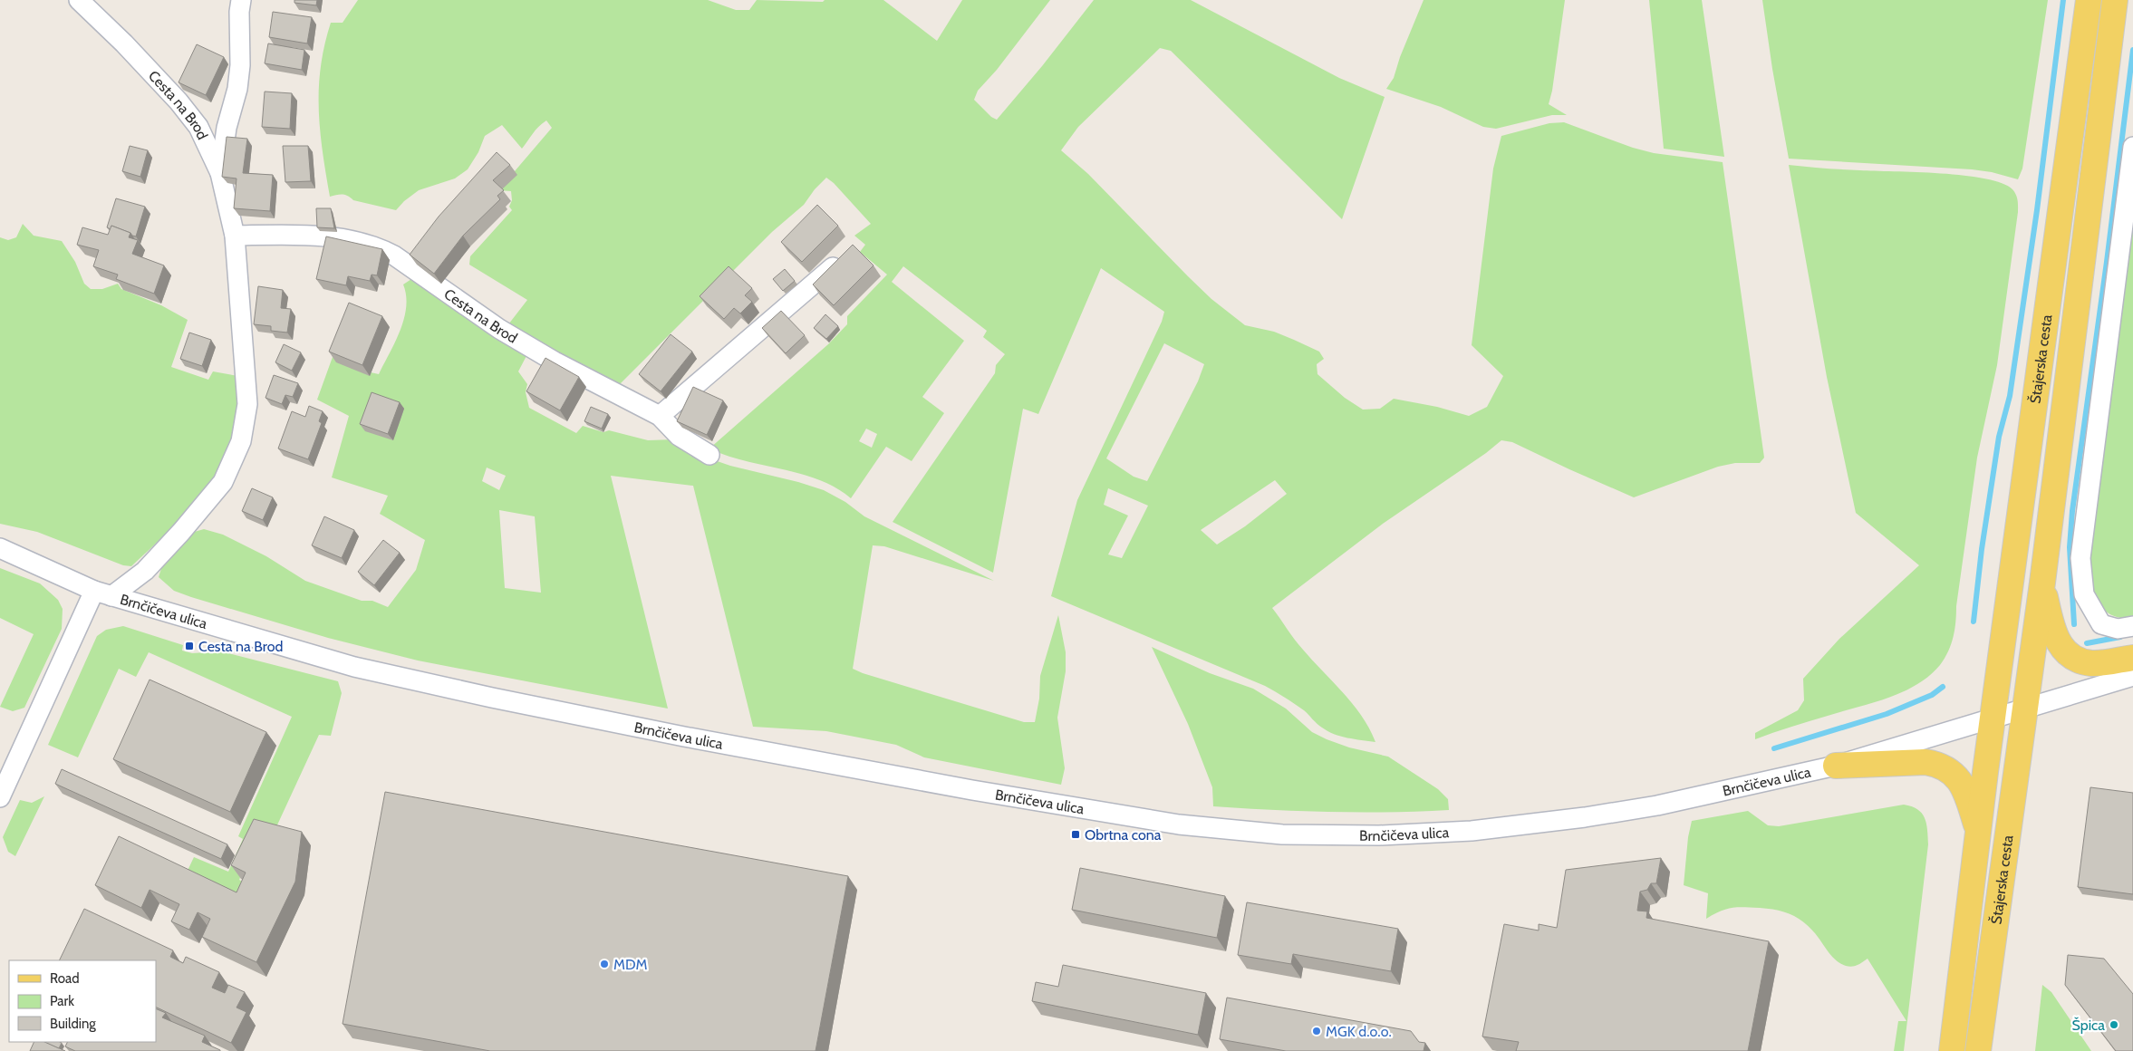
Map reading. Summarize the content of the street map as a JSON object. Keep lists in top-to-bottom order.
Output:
{
  "streets": {
    "main road": ["Štajerska cesta"],
    "street": ["Cesta na Brod", "Brnčičeva ulica"]
  },
  "crossings": [
    ["Cesta na Brod", "Brnčičeva ulica"],
    ["Štajerska cesta", "Brnčičeva ulica"]
  ],
  "places": {
    "transit": ["Cesta na Brod", "Obrtna cona"],
    "other": ["MDM", "Špica", "MGK d.o.o."]
  },
  "legend": ["Road", "Park", "Building"]
}
